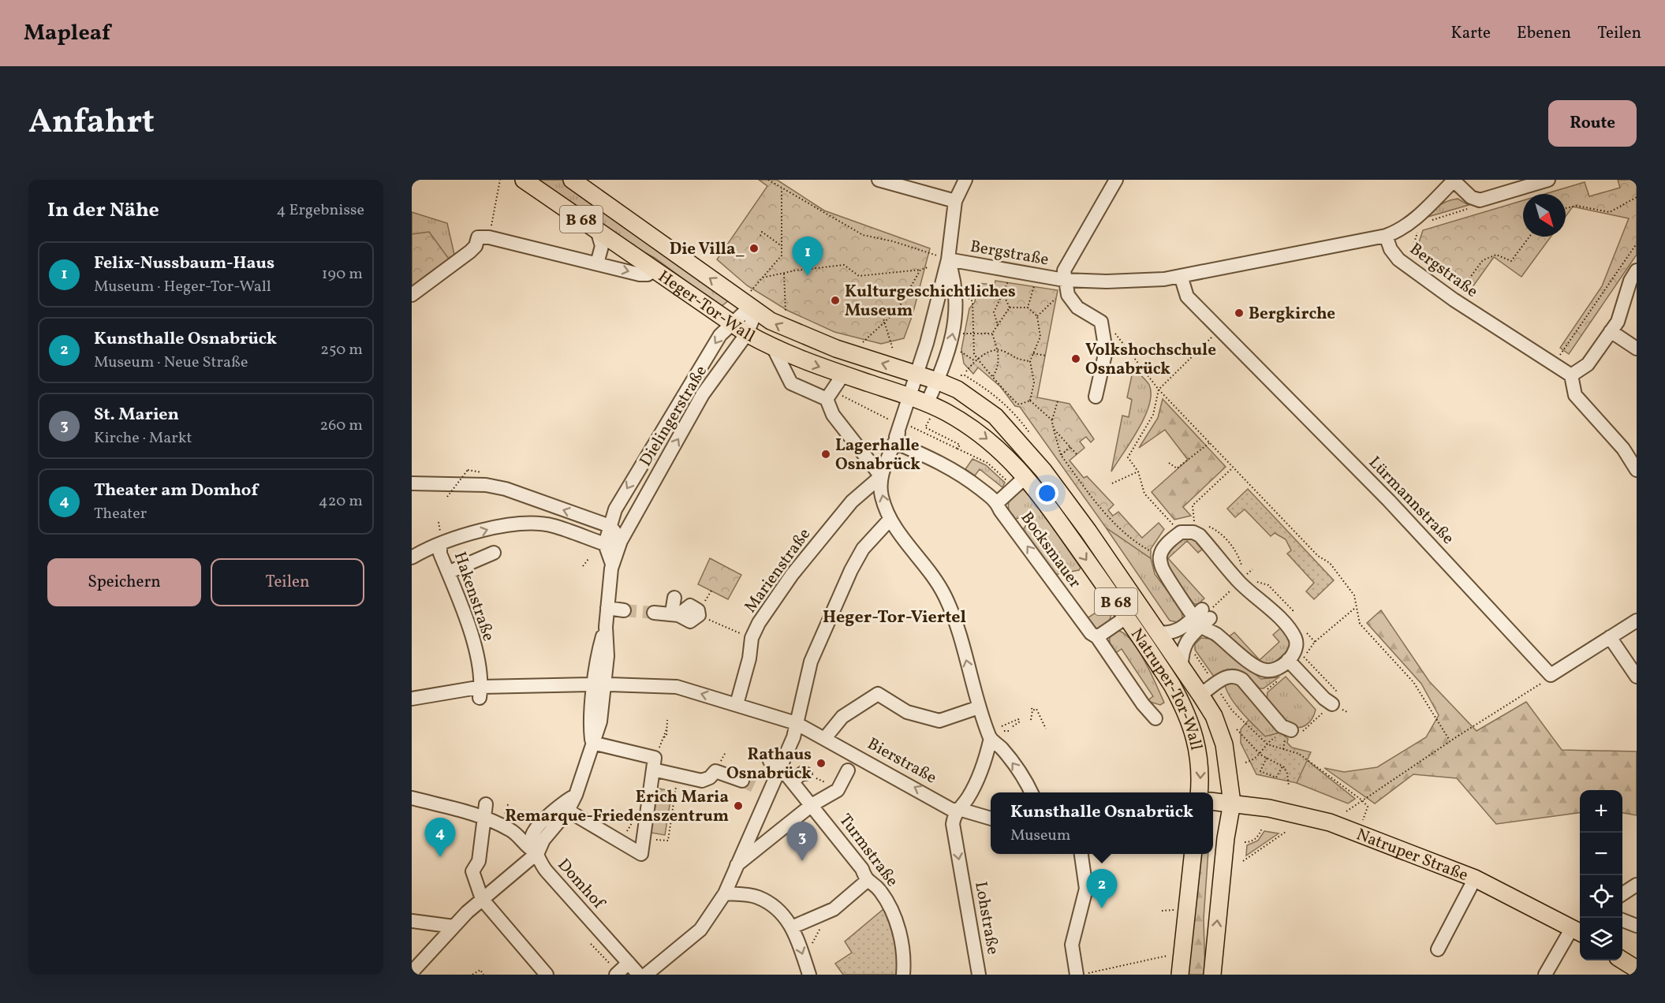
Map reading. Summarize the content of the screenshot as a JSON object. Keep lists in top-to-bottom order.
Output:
{
  "streets": {
    "main road": [
      "B 68",
      "Heger-Tor-Wall",
      "Natruper-Tor-Wall",
      "Natruper Straße"
    ],
    "street": [
      "Bergstraße",
      "Dielingerstraße",
      "Lürmannstraße",
      "Bocksmauer",
      "Marienstraße",
      "Hakenstraße",
      "Bierstraße",
      "Turmstraße",
      "Domhof",
      "Lohstraße"
    ]
  },
  "crossings": [
    ["B 68", "Natruper-Tor-Wall"],
    ["B 68", "Natruper Straße"],
    ["Bergstraße", "Lürmannstraße"],
    ["Heger-Tor-Wall", "Dielingerstraße"],
    ["Heger-Tor-Wall", "Natruper-Tor-Wall"],
    ["Dielingerstraße", "Bierstraße"],
    ["Dielingerstraße", "Domhof"],
    ["Marienstraße", "Bierstraße"],
    ["Hakenstraße", "Bierstraße"],
    ["Natruper-Tor-Wall", "Natruper Straße"],
    ["Bierstraße", "Lohstraße"]
  ],
  "districts": ["Heger-Tor-Viertel"],
  "places": [
    "Die Villa_",
    "Kulturgeschichtliches Museum",
    "Bergkirche",
    "Volkshochschule Osnabrück",
    "Lagerhalle Osnabrück",
    "Rathaus Osnabrück",
    "Erich Maria Remarque-Friedenszentrum"
  ],
  "north": "bottom right",
  "page": {
    "header": "Mapleaf",
    "nav": ["Karte", "Ebenen", "Teilen"],
    "title": "Anfahrt",
    "buttons": [
      "Route",
      ["Speichern", "Teilen"]
    ],
    "heading": ["In der Nähe", "4 Ergebnisse"],
    "pins": [
      "1",
      "4",
      "3",
      "2"
    ],
    "list": [
      {
        "mark": "1",
        "name": "Felix-Nussbaum-Haus",
        "note": "Museum · Heger-Tor-Wall",
        "value": "190 m"
      },
      {
        "mark": "2",
        "name": "Kunsthalle Osnabrück",
        "note": "Museum · Neue Straße",
        "value": "250 m"
      },
      {
        "mark": "3",
        "name": "St. Marien",
        "note": "Kirche · Markt",
        "value": "260 m"
      },
      {
        "mark": "4",
        "name": "Theater am Domhof",
        "note": "Theater",
        "value": "420 m"
      }
    ],
    "map_buttons": ["+", "−"],
    "popup": ["Kunsthalle Osnabrück", "Museum"]
  }
}
